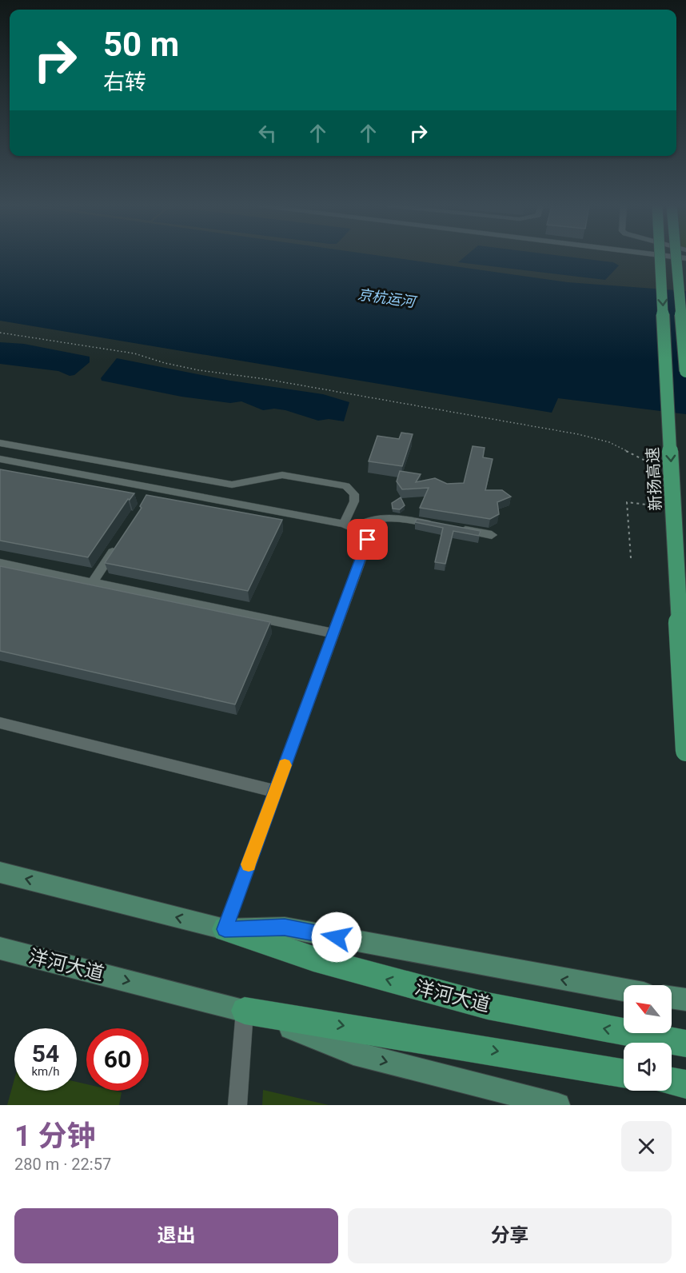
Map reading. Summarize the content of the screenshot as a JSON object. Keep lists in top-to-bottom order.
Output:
{
  "streets": {
    "highway": ["新扬高速", "洋河大道"]
  },
  "one_way": ["新扬高速"],
  "water": ["京杭运河"],
  "north": "top left",
  "page": {
    "turn": ["50 m", "右转"],
    "speed": "54 km/h",
    "limit": "60",
    "heading": ["1 分钟", "280 m · 22:57"],
    "buttons": ["退出", "分享"]
  }
}
